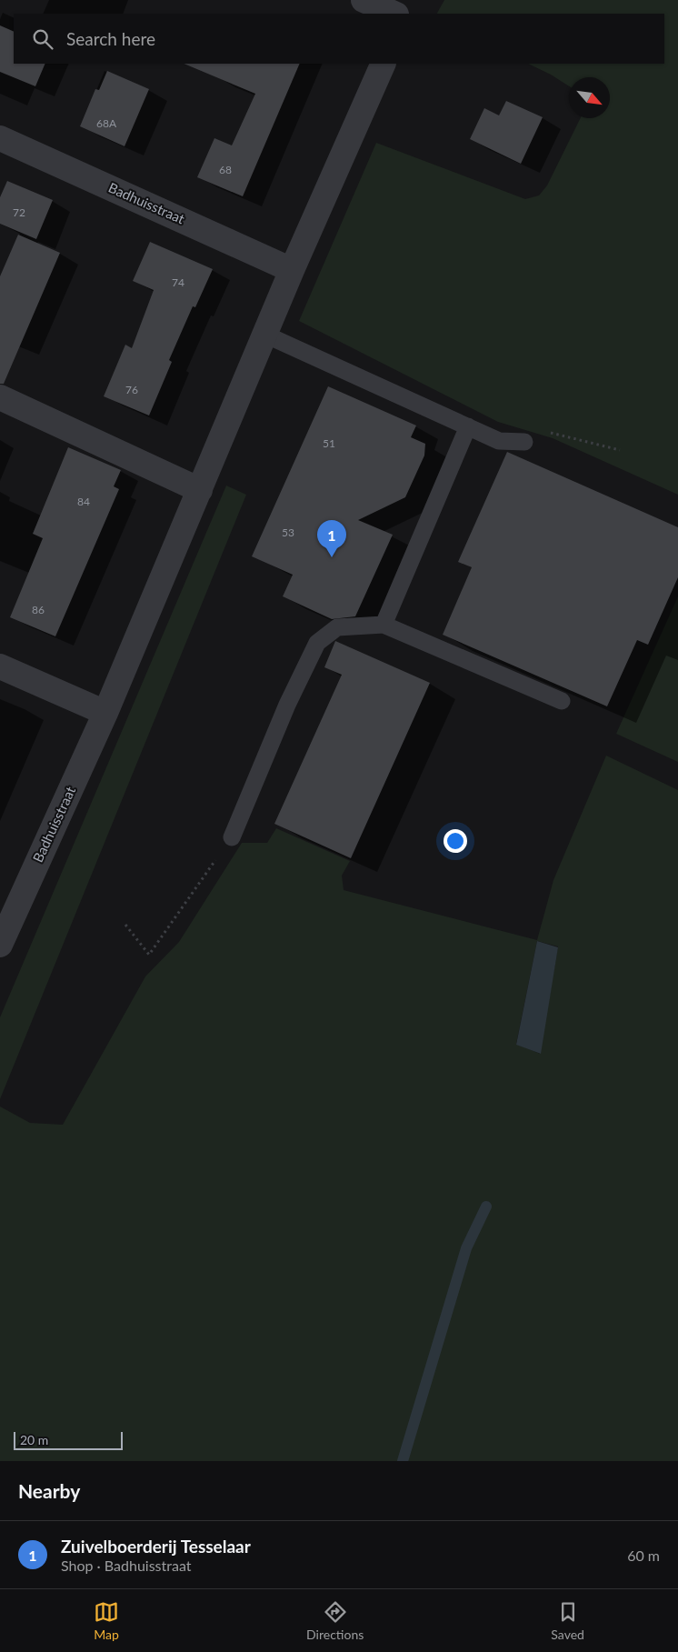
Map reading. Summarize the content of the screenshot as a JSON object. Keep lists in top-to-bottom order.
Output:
{
  "streets": {
    "street": ["Badhuisstraat"]
  },
  "house_numbers": [
    "68A",
    "68",
    "72",
    "74",
    "76",
    "51",
    "84",
    "53",
    "86"
  ],
  "scale_bar": "20 m",
  "north": "bottom right",
  "page": {
    "search": "Search here",
    "pins": "1",
    "scale": "20 m",
    "heading": "Nearby",
    "list": [
      {
        "mark": "1",
        "name": "Zuivelboerderij Tesselaar",
        "note": "Shop · Badhuisstraat",
        "value": "60 m"
      }
    ],
    "nav": ["Map", "Directions", "Saved"]
  }
}
